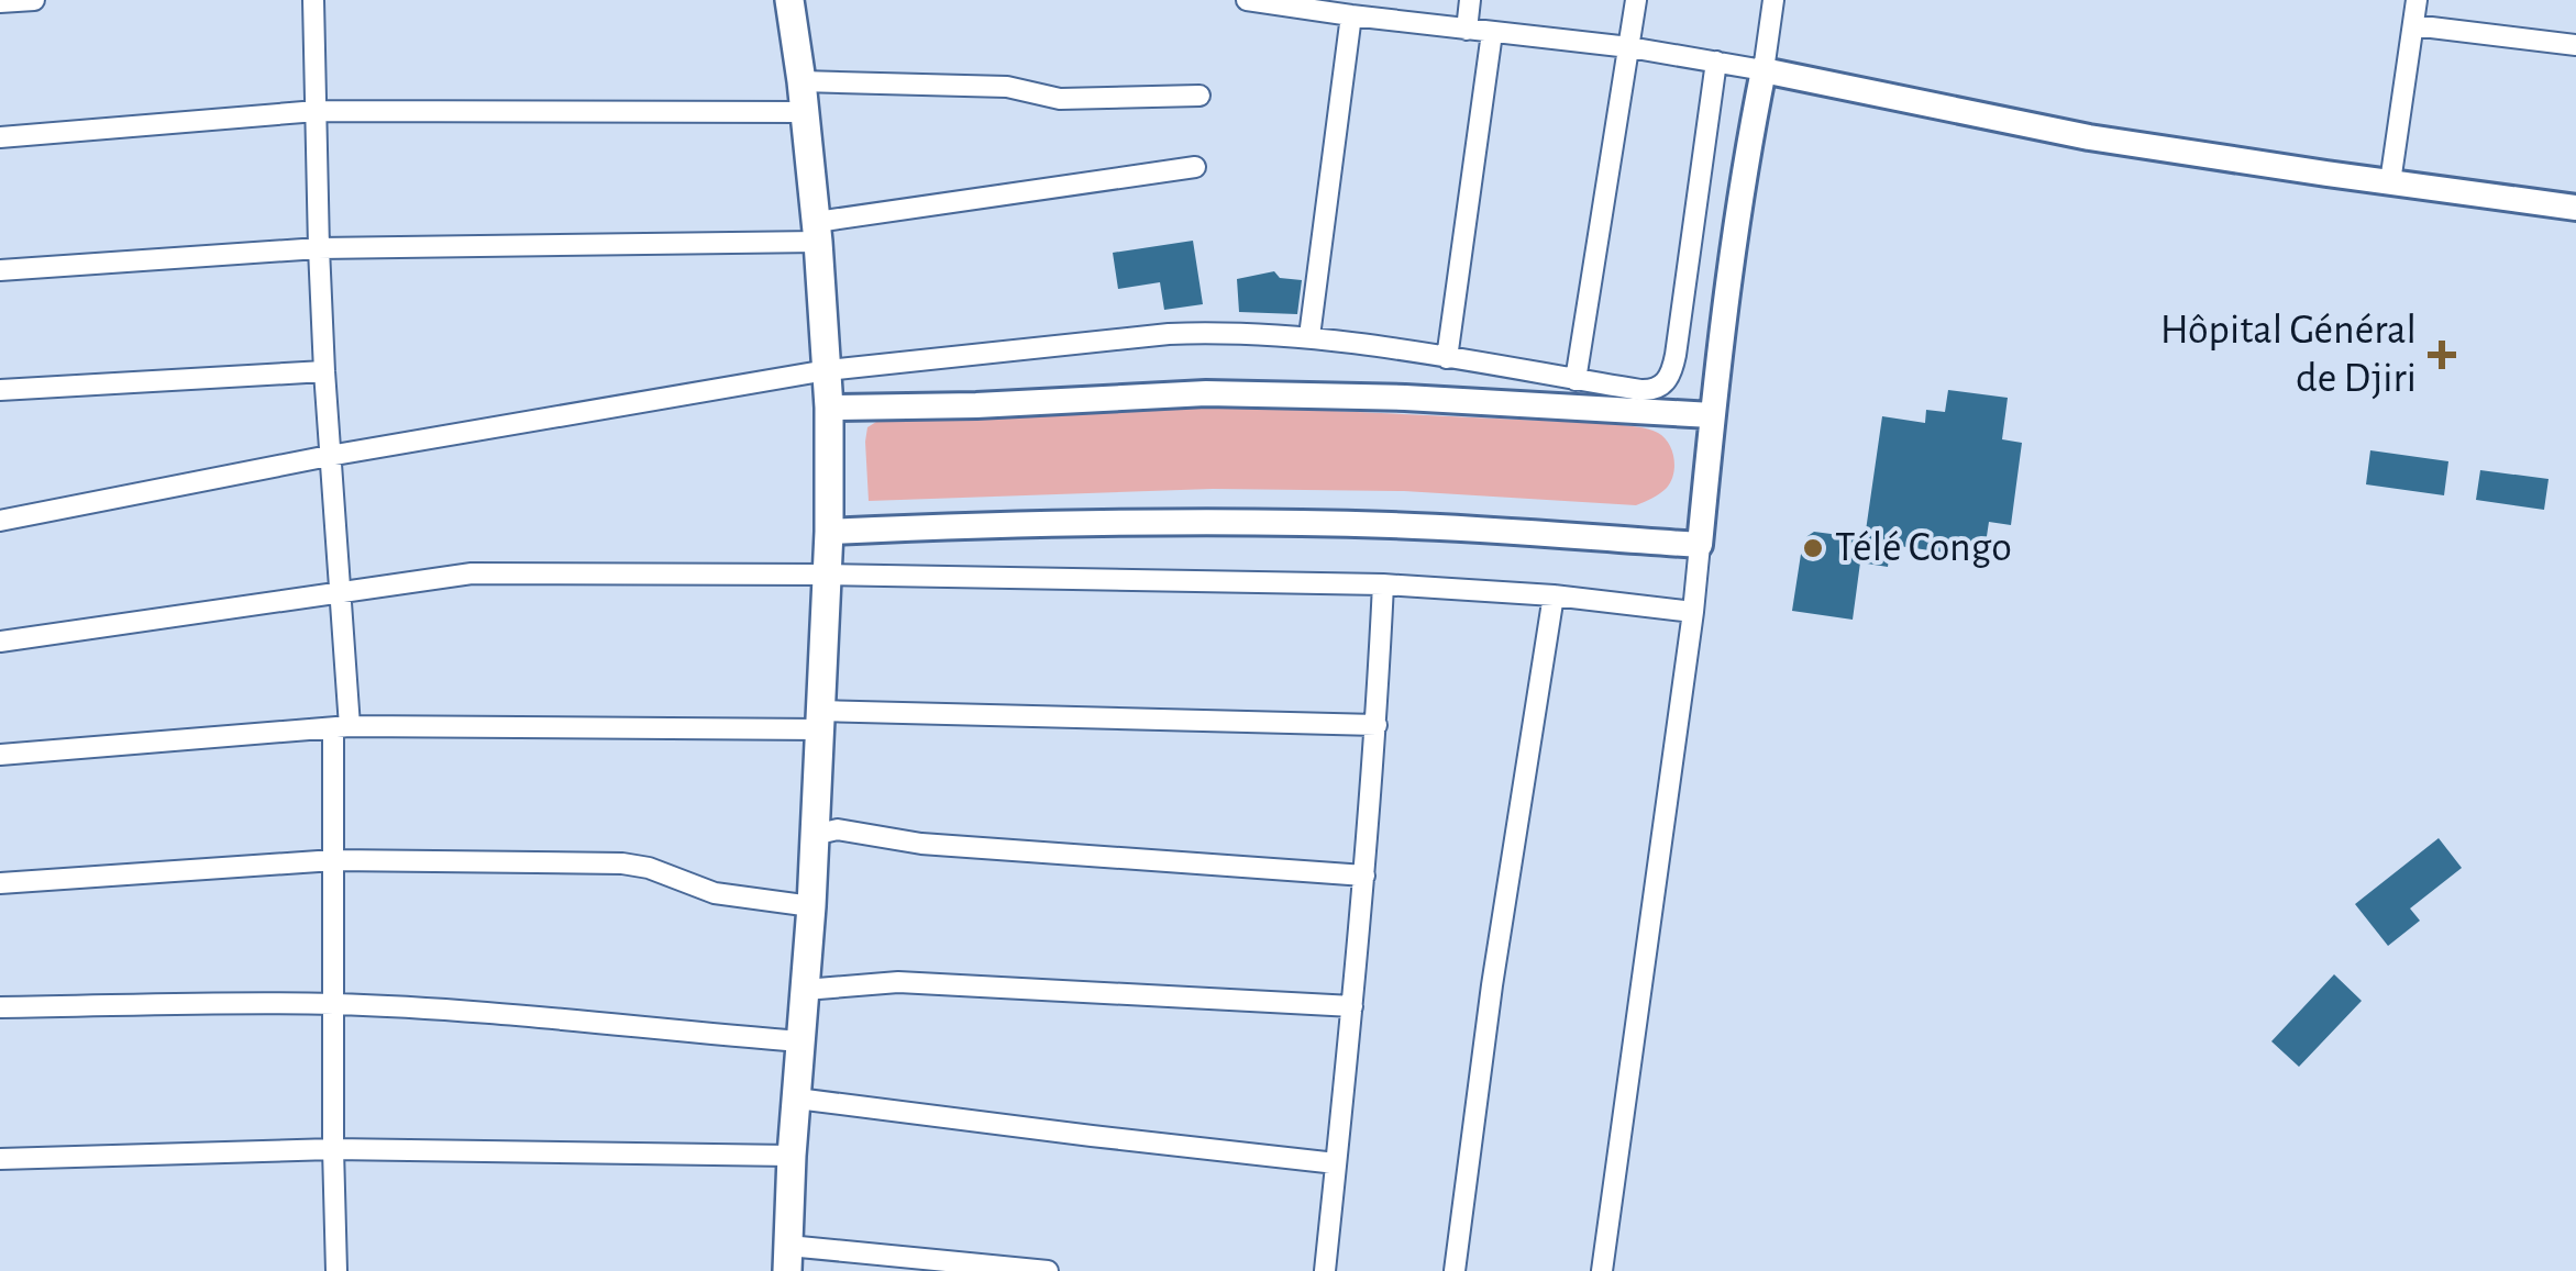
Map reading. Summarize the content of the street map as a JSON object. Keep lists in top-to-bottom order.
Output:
{
  "places": {
    "health": ["Hôpital Général de Djiri"],
    "other": ["Télé Congo"]
  }
}
